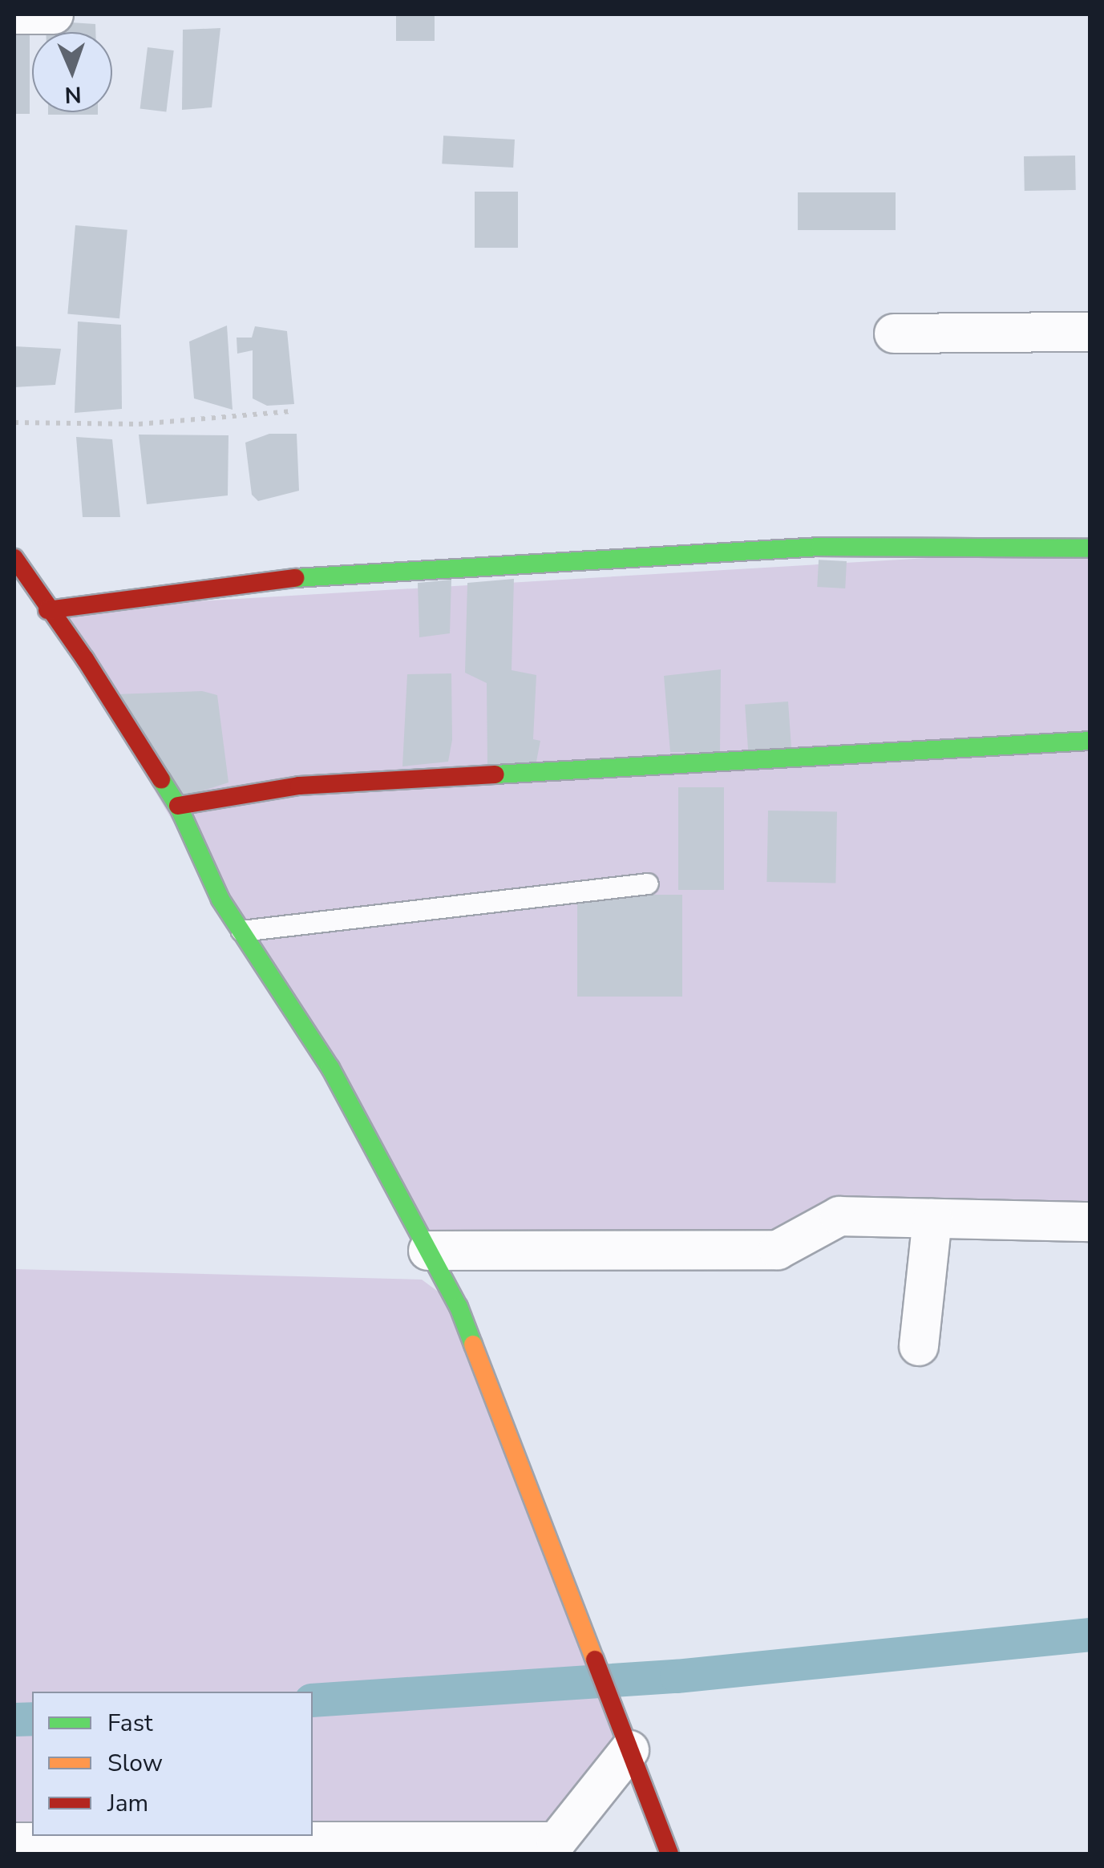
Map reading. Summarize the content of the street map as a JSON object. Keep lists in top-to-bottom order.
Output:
{
  "legend": ["Fast", "Slow", "Jam"],
  "north": "bottom"
}
